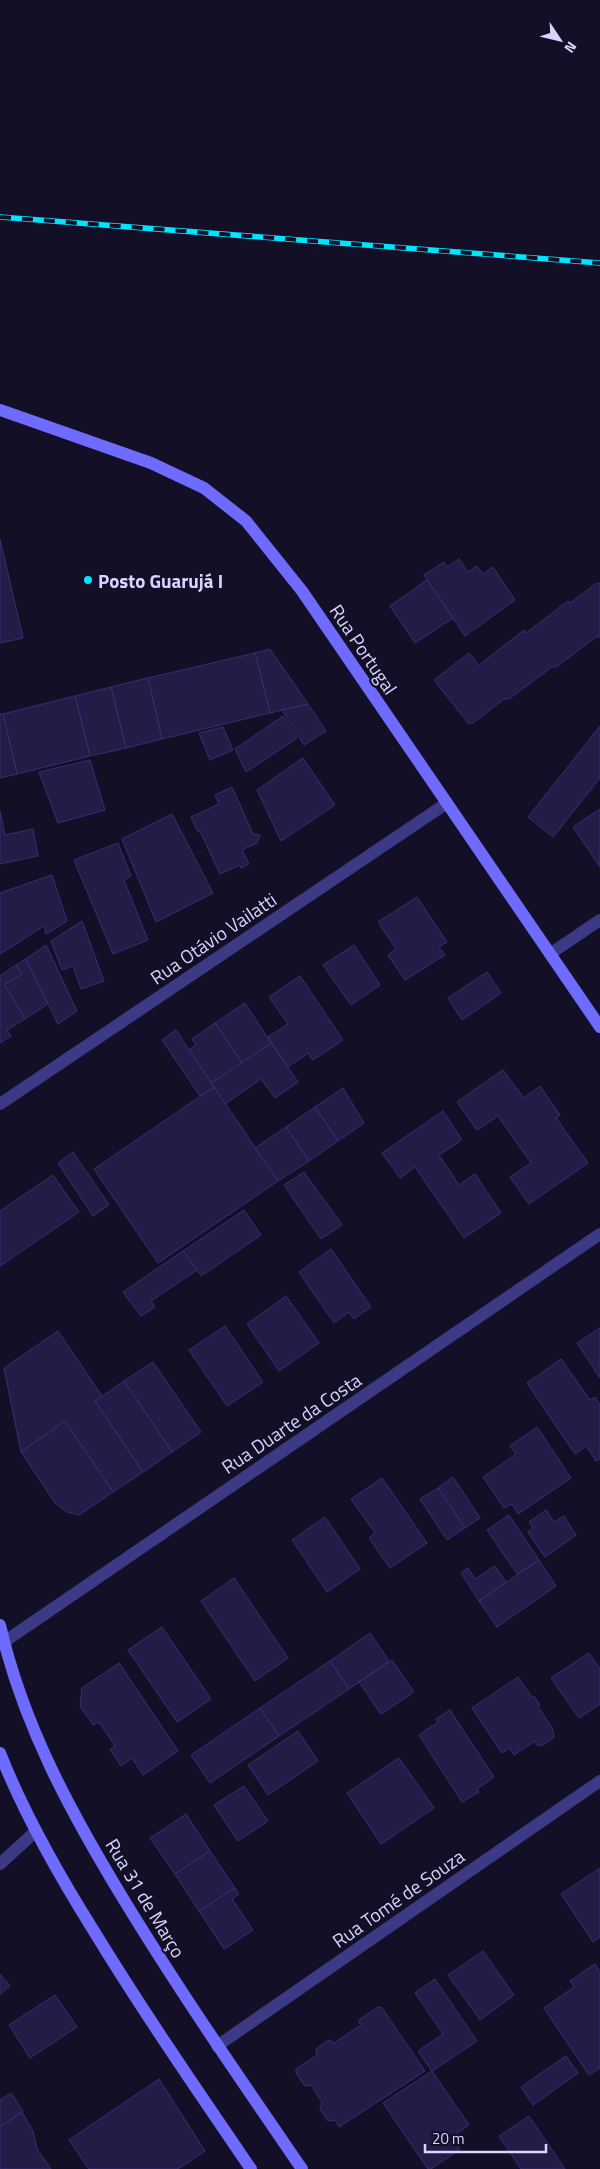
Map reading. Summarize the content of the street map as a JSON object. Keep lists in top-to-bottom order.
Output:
{
  "streets": {
    "main road": ["Rua Portugal", "Rua 31 de Março"],
    "street": ["Rua Otávio Vailatti", "Rua Duarte da Costa", "Rua Tomé de Souza"]
  },
  "crossings": [
    ["Rua Portugal", "Rua Otávio Vailatti"],
    ["Rua Duarte da Costa", "Rua 31 de Março"],
    ["Rua 31 de Março", "Rua Tomé de Souza"]
  ],
  "places": ["Posto Guarujá I"],
  "scale_bar": "20 m",
  "north": "bottom right"
}
